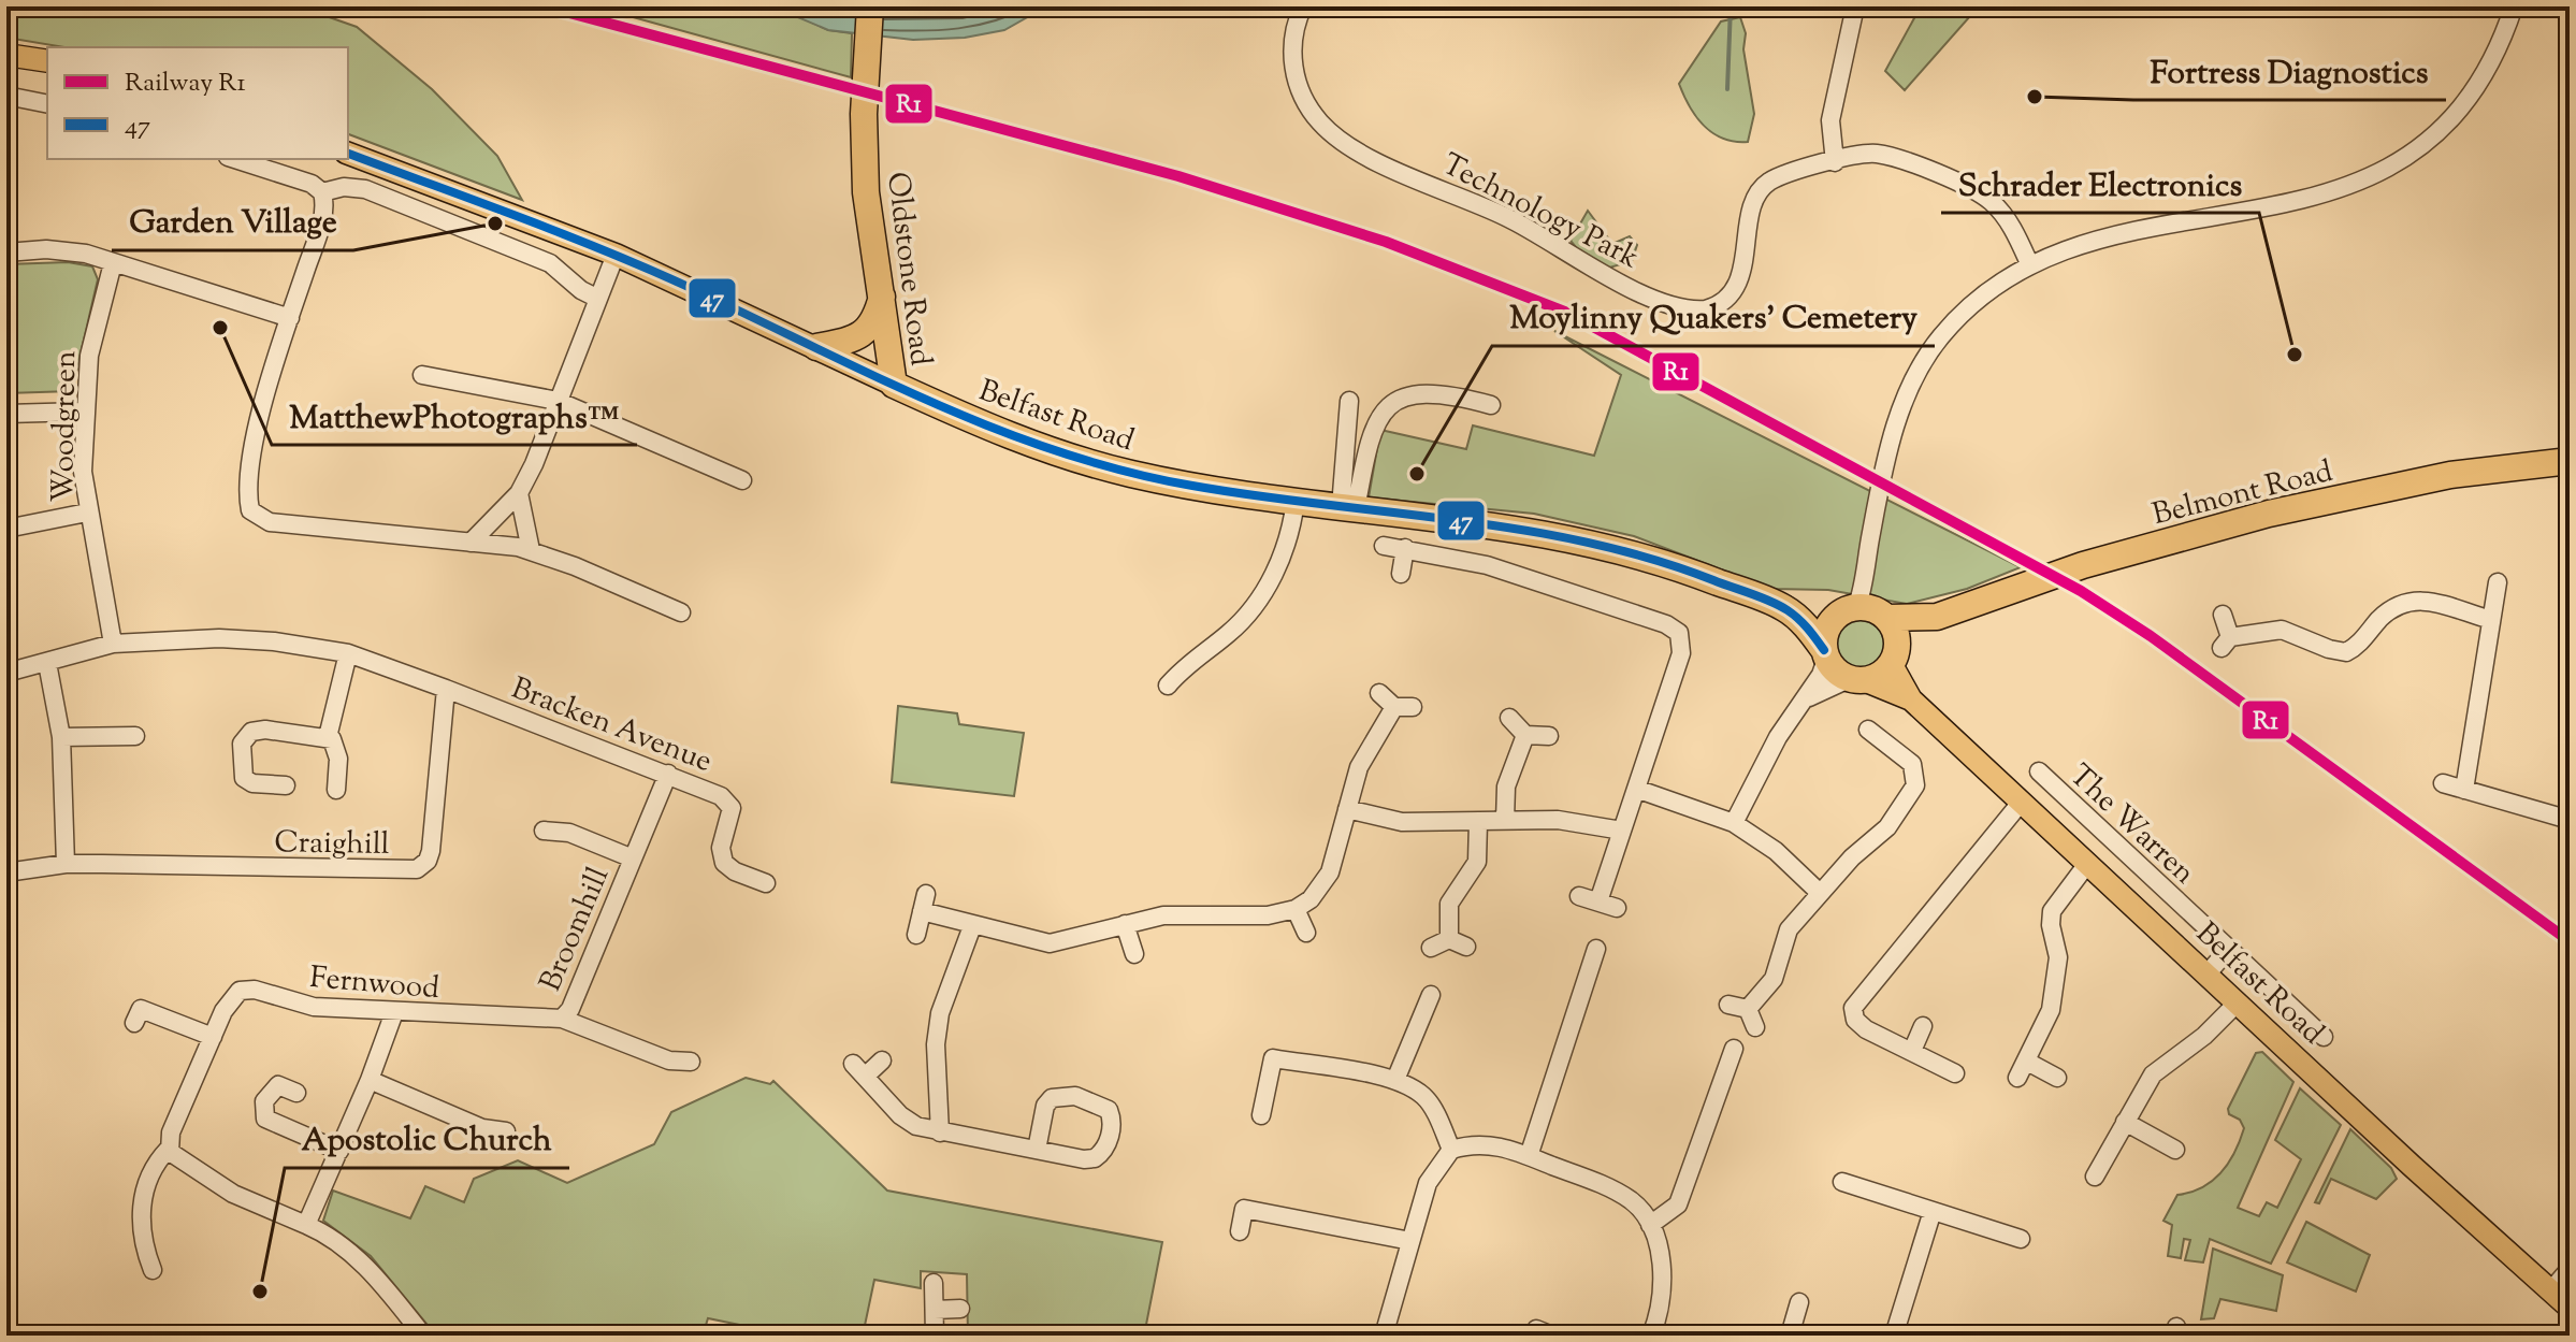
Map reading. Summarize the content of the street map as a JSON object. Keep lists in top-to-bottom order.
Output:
{
  "streets": {
    "highway": ["Oldstone Road", "Belfast Road", "Belmont Road"],
    "street": [
      "Technology Park",
      "Woodgreen",
      "Bracken Avenue",
      "The Warren",
      "Craighill",
      "Broomhill",
      "Fernwood"
    ]
  },
  "crossings": [
    ["Oldstone Road", "Belfast Road"],
    ["Belfast Road", "Belmont Road"],
    ["Bracken Avenue", "Craighill"],
    ["Bracken Avenue", "Broomhill"],
    ["Broomhill", "Fernwood"]
  ],
  "places": [
    "Fortress Diagnostics",
    "Garden Village",
    "MatthewPhotographs™",
    "Schrader Electronics",
    "Moylinny Quakers' Cemetery",
    "Apostolic Church"
  ],
  "lines": ["rail line R1", "transit line 47"],
  "legend": ["Railway R1", "47"]
}
